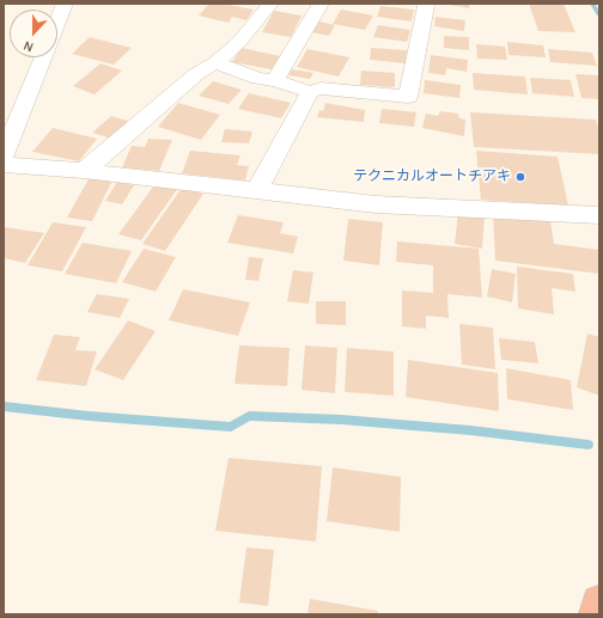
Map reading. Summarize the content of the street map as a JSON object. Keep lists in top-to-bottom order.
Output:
{
  "places": ["テクニカルオートチアキ"],
  "north": "bottom"
}
